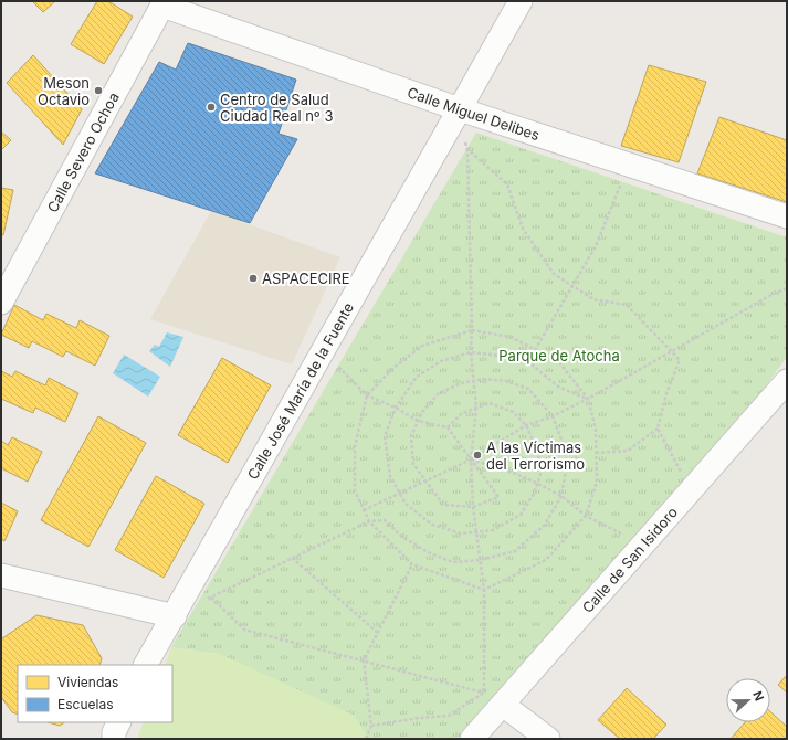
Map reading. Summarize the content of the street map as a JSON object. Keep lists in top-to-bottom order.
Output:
{
  "streets": {
    "street": [
      "Calle Miguel Delibes",
      "Calle Severo Ochoa",
      "Calle José María de la Fuente",
      "Calle de San Isidoro"
    ]
  },
  "crossings": [
    ["Calle Miguel Delibes", "Calle Severo Ochoa"],
    ["Calle Miguel Delibes", "Calle José María de la Fuente"]
  ],
  "parks": ["Parque de Atocha"],
  "places": [
    "Meson Octavio",
    "Centro de Salud Ciudad Real nº 3",
    "ASPACECIRE",
    "A las Víctimas del Terrorismo"
  ],
  "legend": ["Viviendas", "Escuelas"],
  "north": "right"
}
